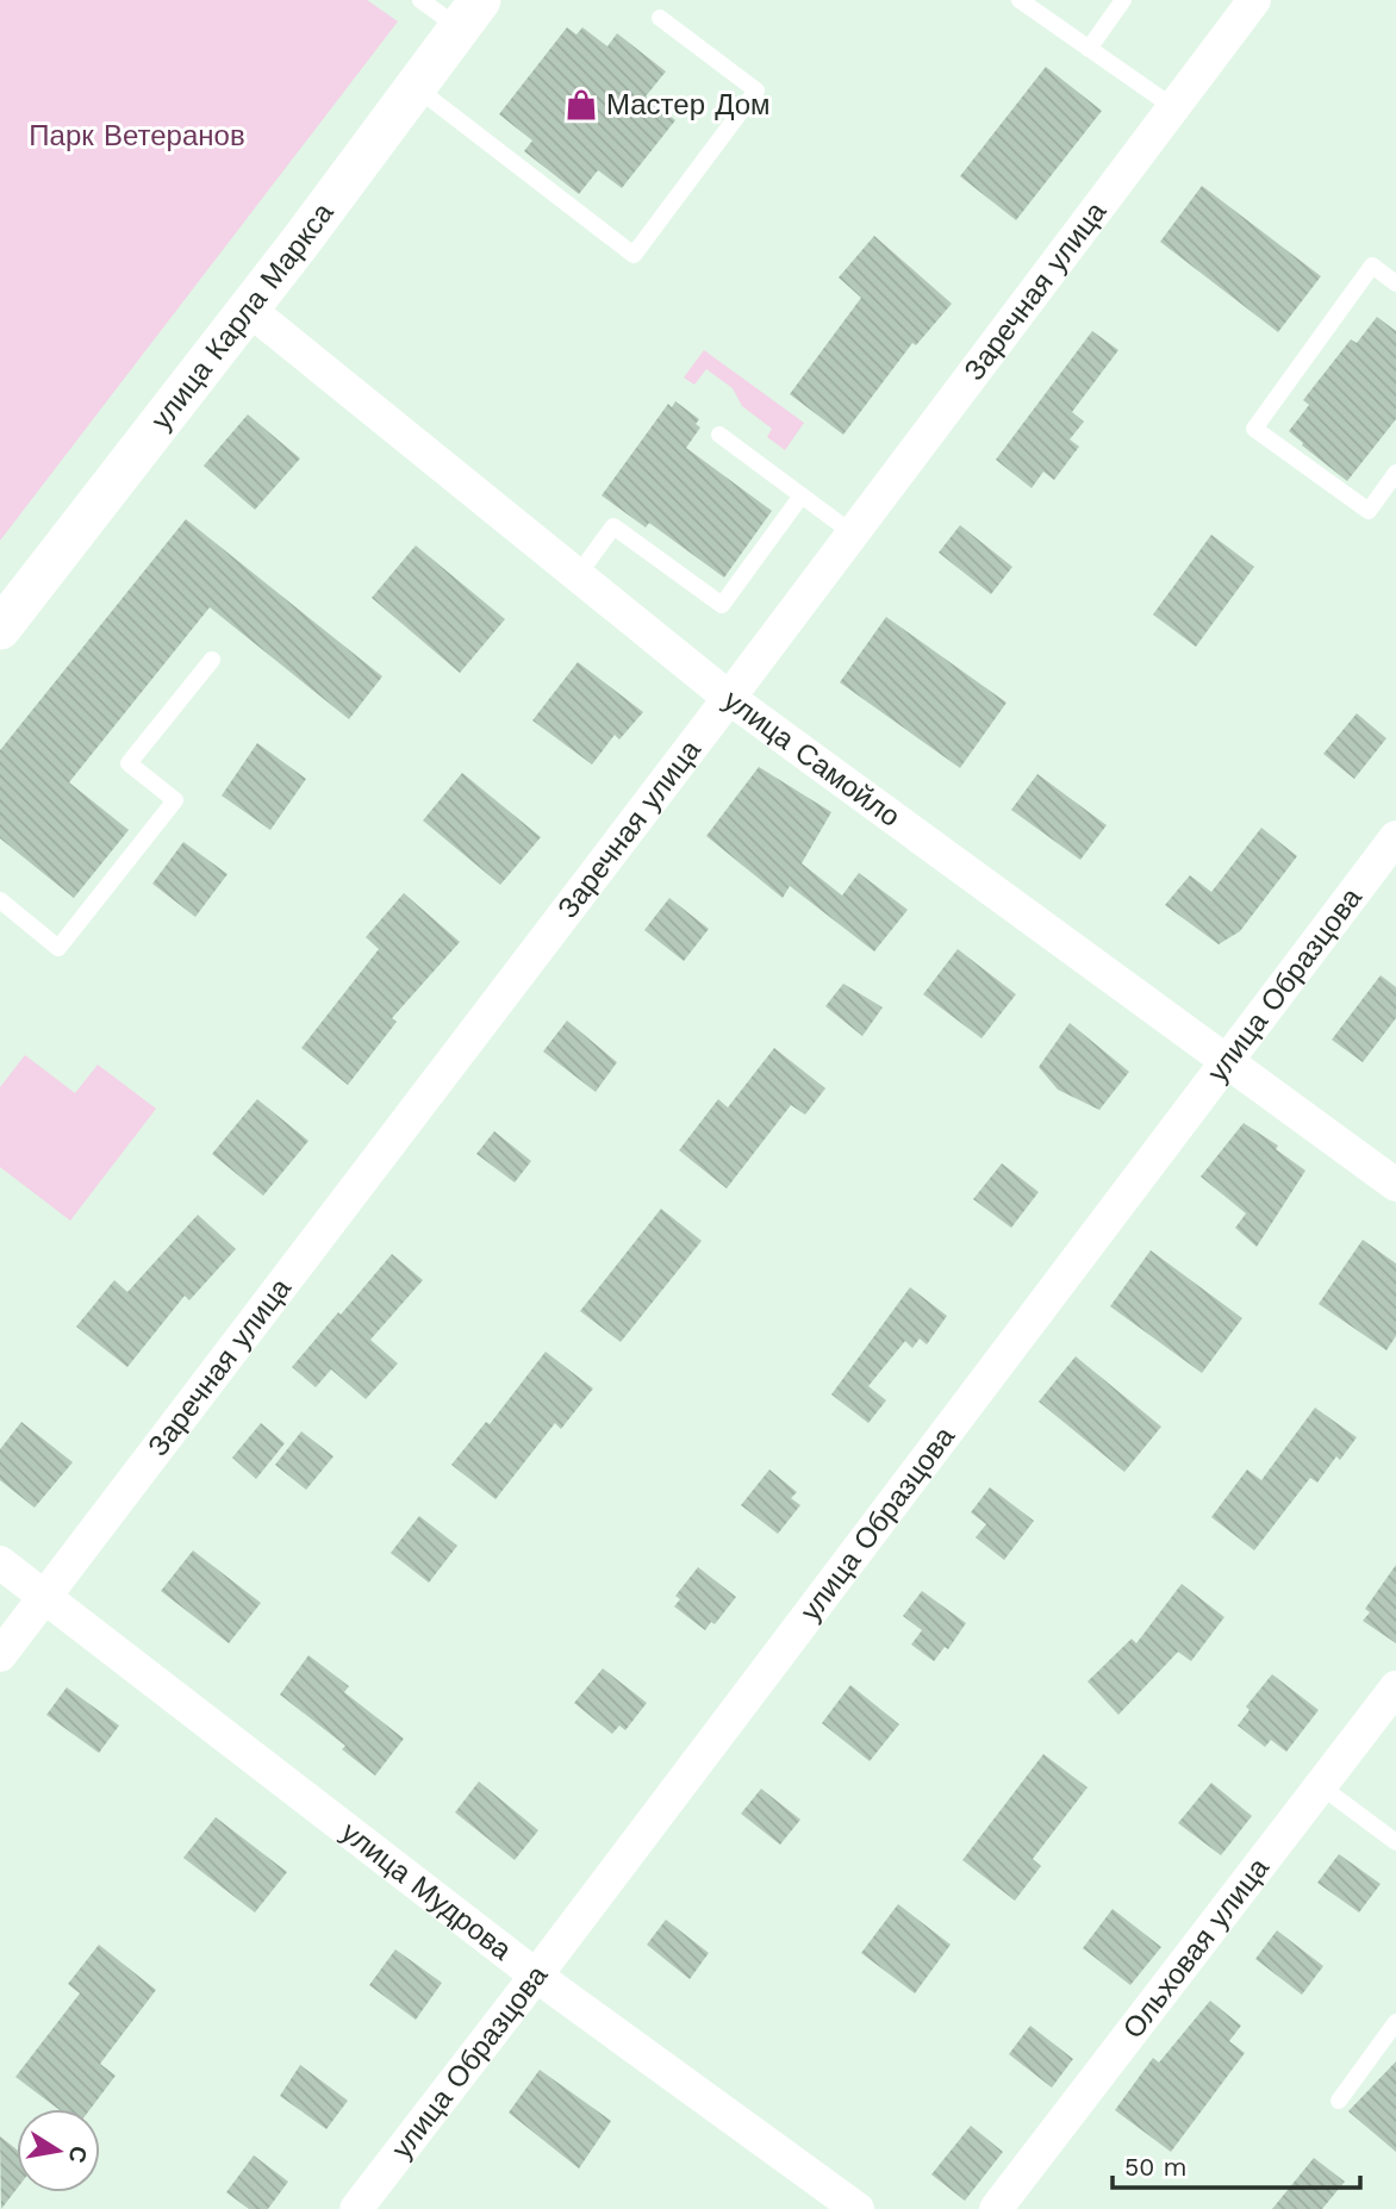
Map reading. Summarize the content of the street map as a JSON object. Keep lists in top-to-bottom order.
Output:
{
  "streets": {
    "street": [
      "Заречная улица",
      "улица Карла Маркса",
      "улица Самойло",
      "улица Образцова",
      "улица Мудрова",
      "Ольховая улица"
    ]
  },
  "crossings": [
    ["Заречная улица", "улица Самойло"],
    ["Заречная улица", "улица Мудрова"],
    ["улица Карла Маркса", "улица Самойло"],
    ["улица Самойло", "улица Образцова"],
    ["улица Образцова", "улица Мудрова"]
  ],
  "parks": ["Парк Ветеранов"],
  "places": {
    "shop": ["Мастер Дом"]
  },
  "scale_bar": "50 m",
  "north": "right"
}
